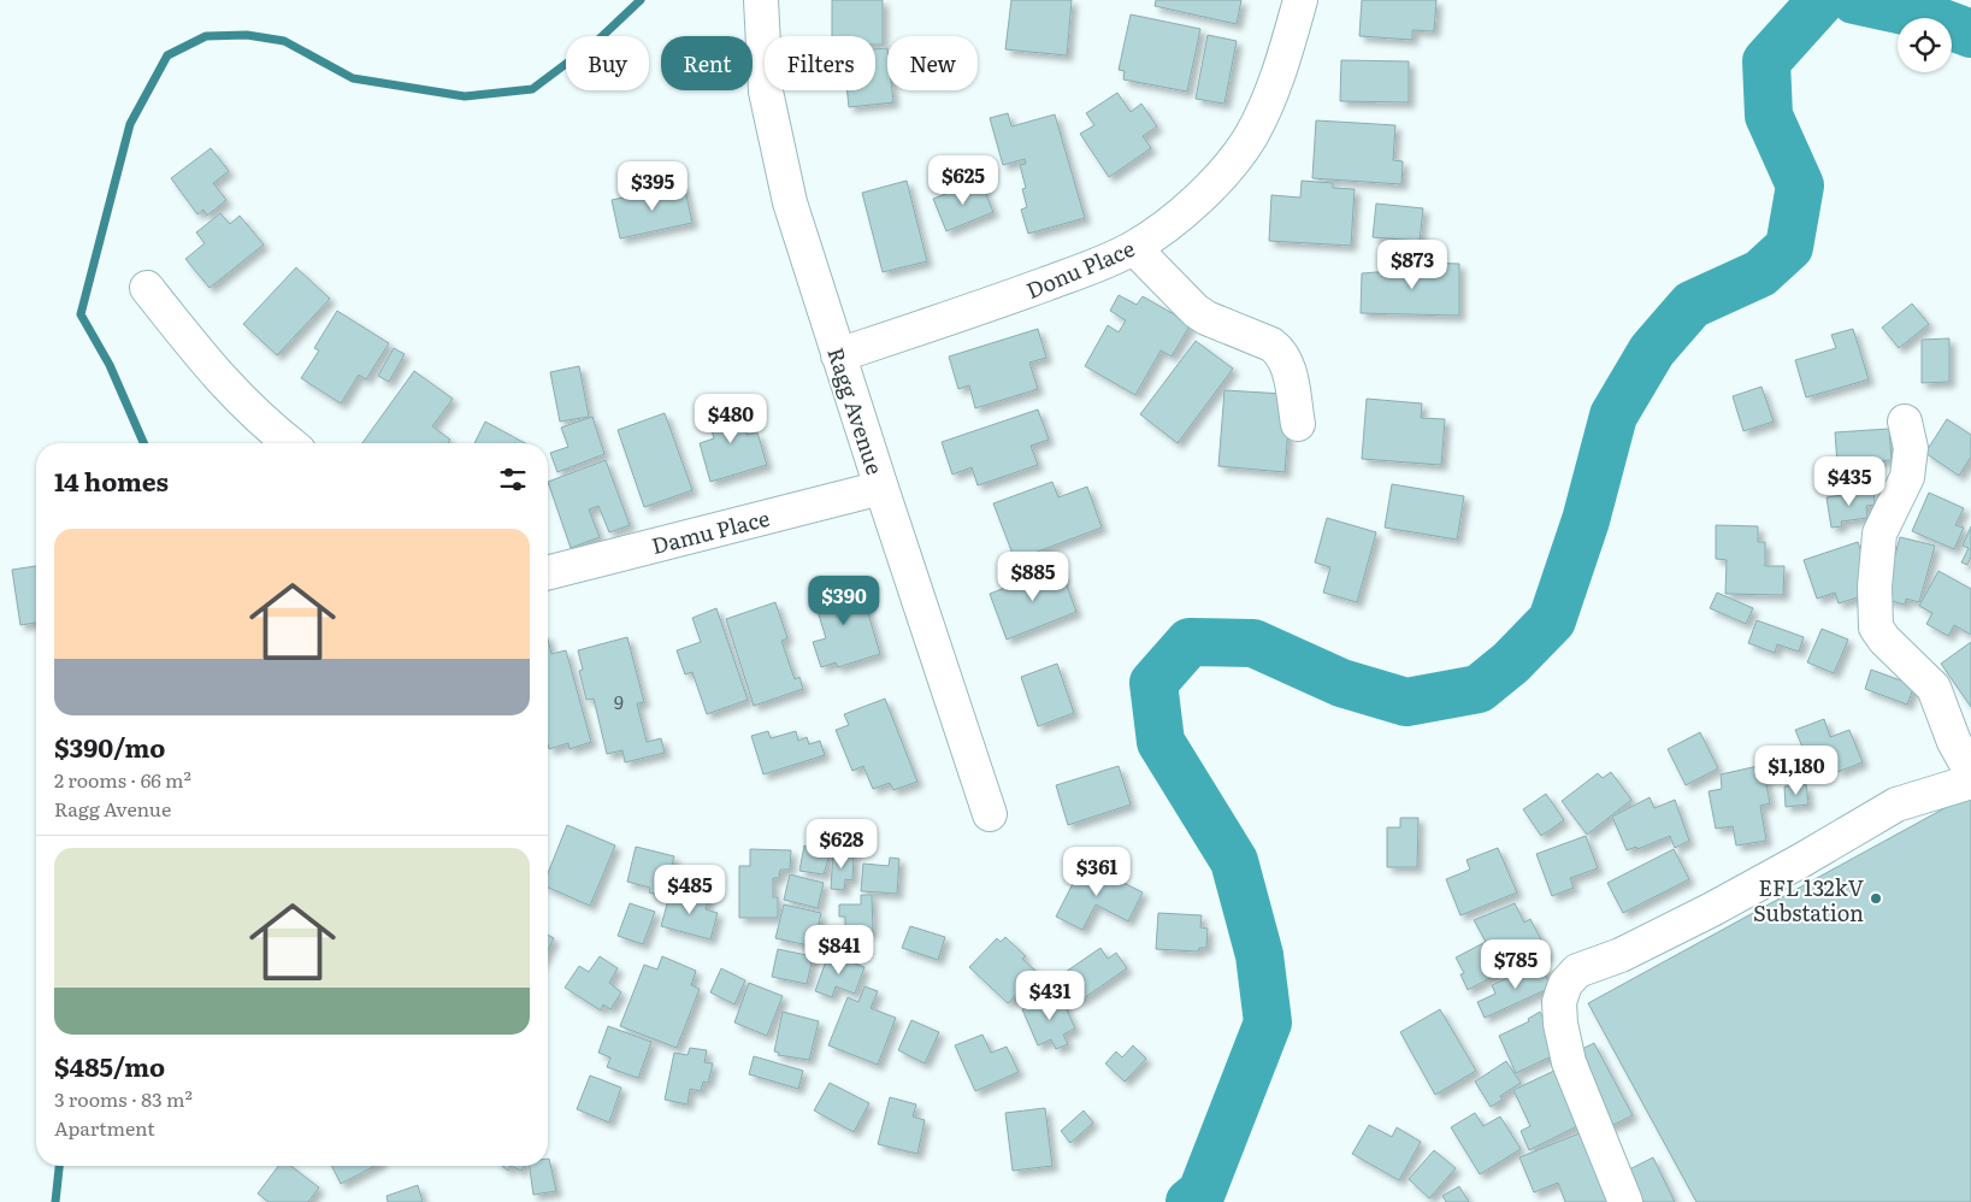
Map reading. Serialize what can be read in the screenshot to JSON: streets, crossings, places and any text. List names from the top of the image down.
{
  "streets": {
    "street": ["Donu Place", "Ragg Avenue", "Damu Place"]
  },
  "crossings": [
    ["Donu Place", "Ragg Avenue"],
    ["Ragg Avenue", "Damu Place"]
  ],
  "places": ["EFL 132kV Substation"],
  "house_numbers": ["9"],
  "page": {
    "chip": [
      "Buy",
      "Rent",
      "Filters",
      "New"
    ],
    "price": [
      "$625",
      "$395",
      "$873",
      "$480",
      "$435",
      "$885",
      "$390",
      "$1,180",
      "$628",
      "$361",
      "$485",
      "$841",
      "$785",
      "$431"
    ],
    "heading": "14 homes",
    "list": [
      {
        "name": "$390/mo",
        "note": "2 rooms · 66 m² · Ragg Avenue"
      },
      {
        "name": "$485/mo",
        "note": "3 rooms · 83 m² · Apartment"
      }
    ]
  }
}
